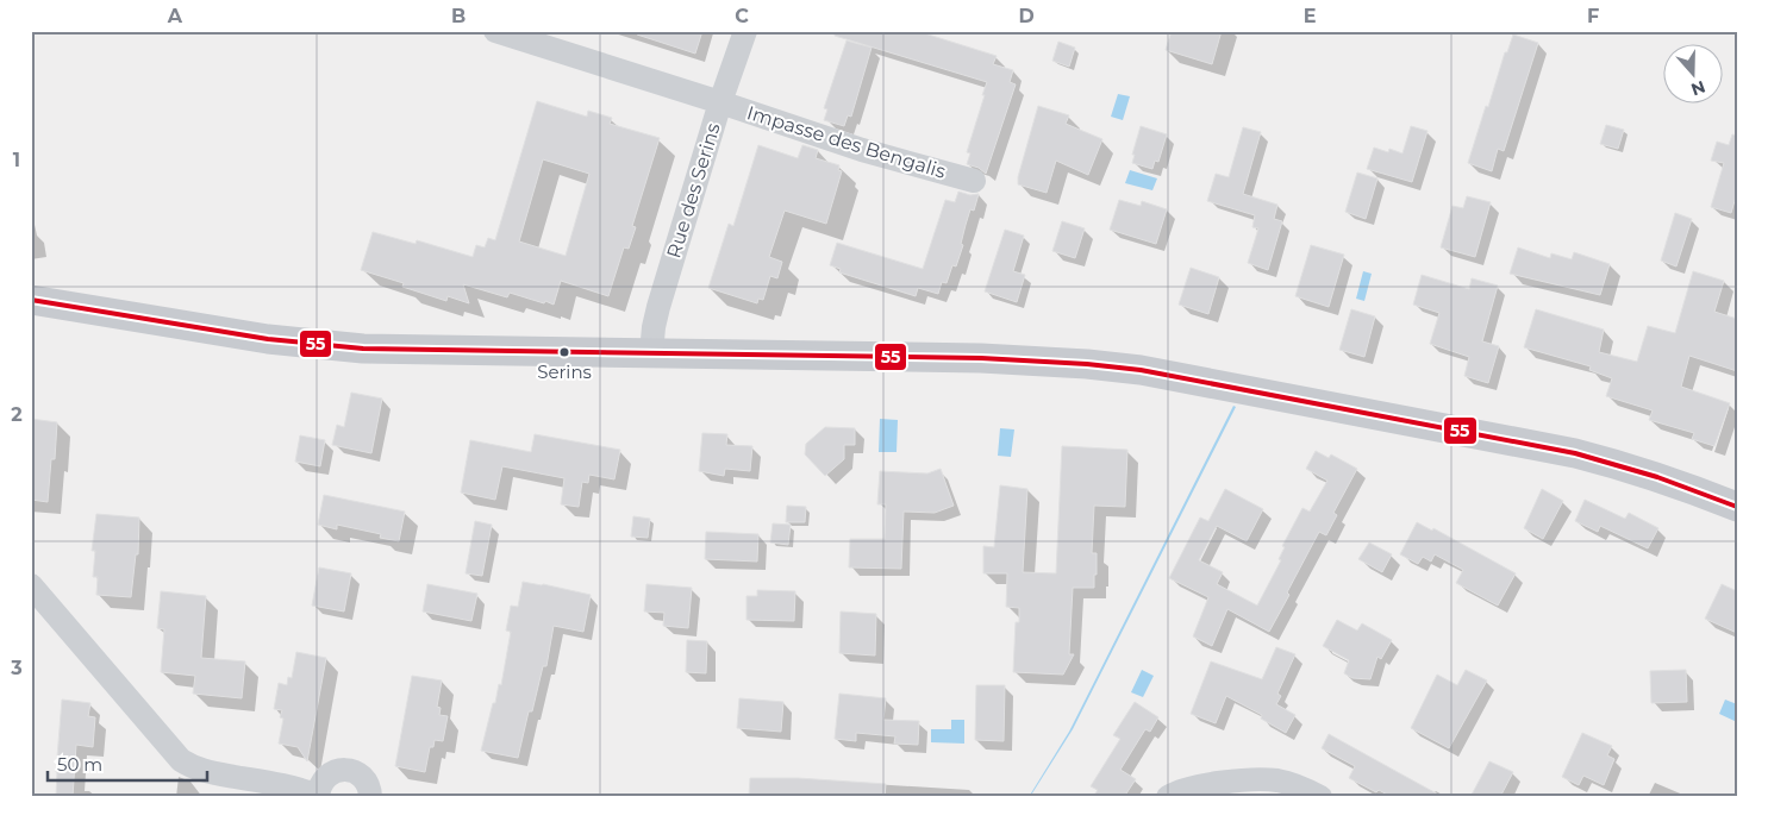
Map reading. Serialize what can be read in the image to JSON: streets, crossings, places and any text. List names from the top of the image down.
{
  "streets": {
    "street": ["Impasse des Bengalis", "Rue des Serins"]
  },
  "crossings": [
    ["Impasse des Bengalis", "Rue des Serins"]
  ],
  "places": ["Serins"],
  "lines": ["transit line 55"],
  "scale_bar": "50 m",
  "north": "bottom",
  "grid": {
    "columns": [
      "A",
      "B",
      "C",
      "D",
      "E",
      "F"
    ],
    "rows": ["1", "2", "3"]
  }
}
